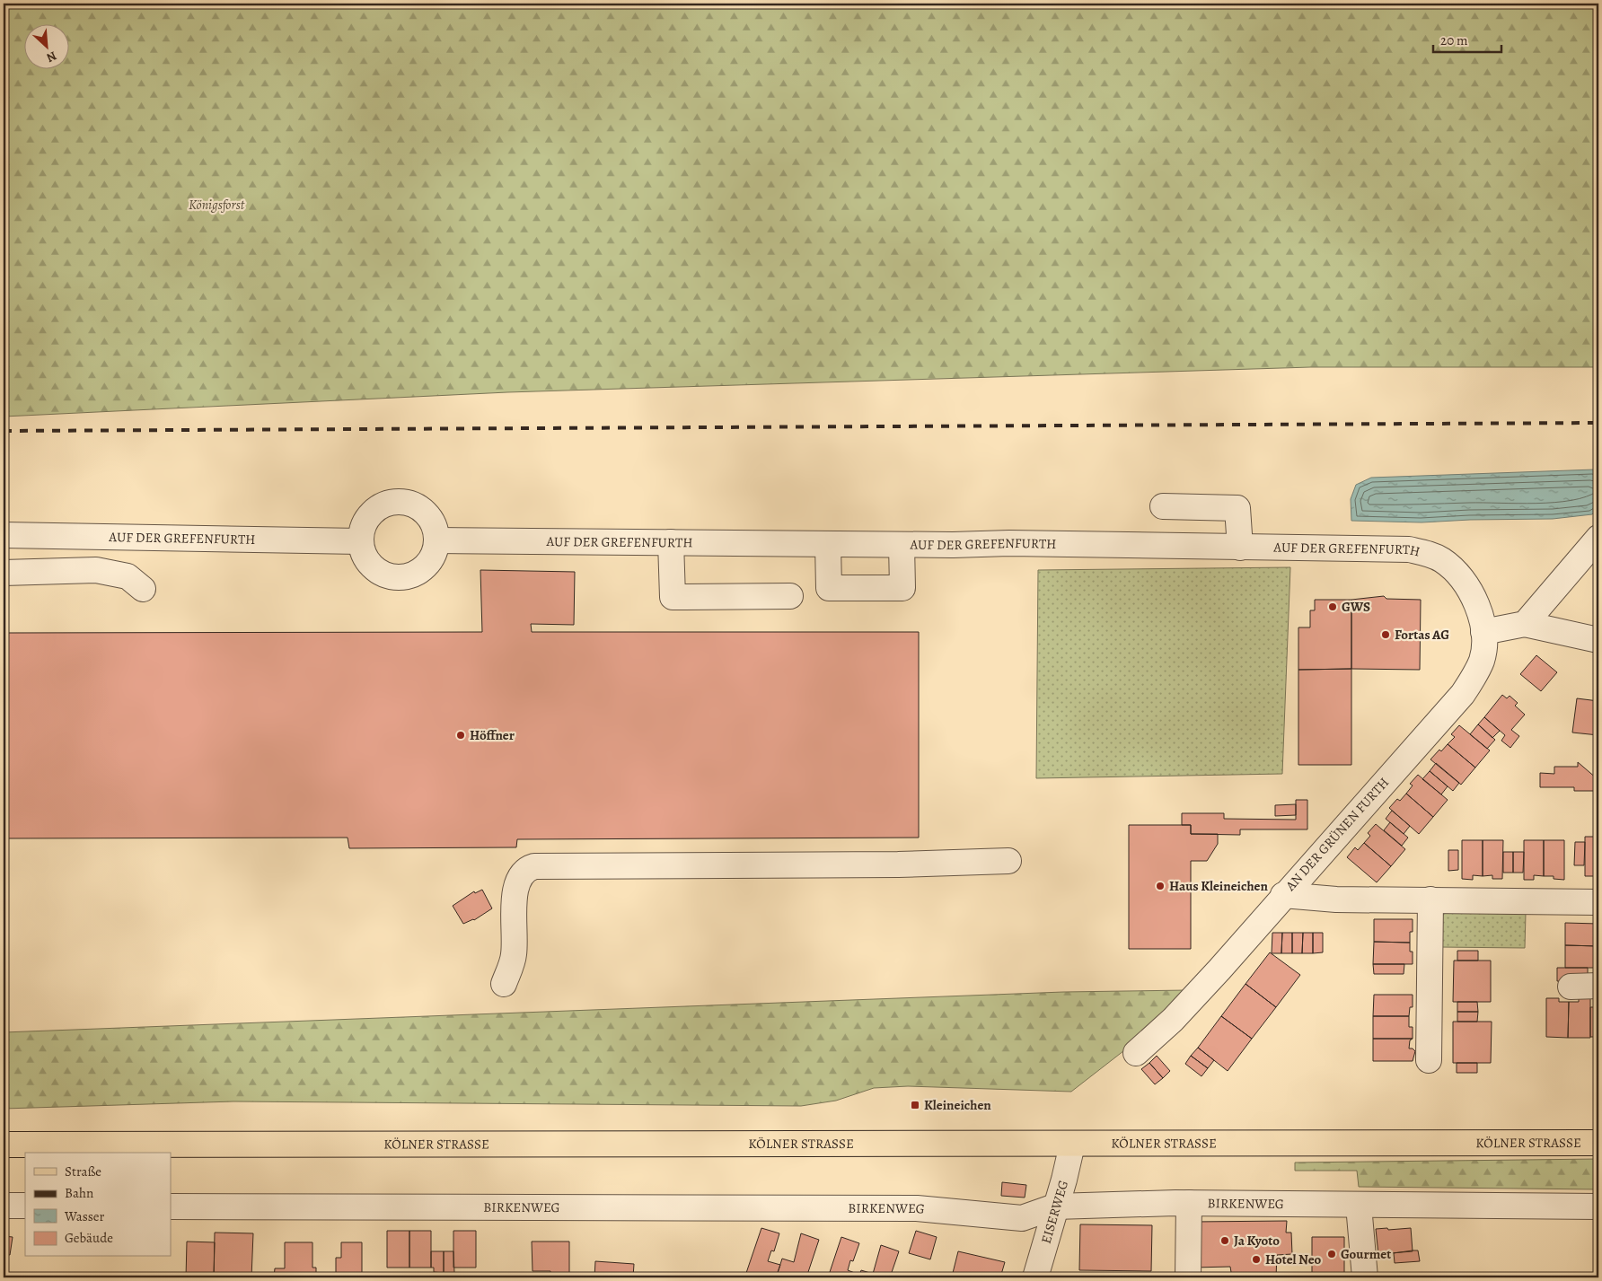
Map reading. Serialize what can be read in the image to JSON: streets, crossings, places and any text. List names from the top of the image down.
{
  "streets": {
    "main road": ["KÖLNER STRASSE"],
    "street": [
      "AUF DER GREFENFURTH",
      "AN DER GRÜNEN FURTH",
      "BIRKENWEG",
      "EISERWEG"
    ]
  },
  "crossings": [
    ["AUF DER GREFENFURTH", "AN DER GRÜNEN FURTH"],
    ["KÖLNER STRASSE", "EISERWEG"],
    ["BIRKENWEG", "EISERWEG"]
  ],
  "parks": ["Königsforst"],
  "places": {
    "other": [
      "GWS",
      "Fortas AG",
      "Höffner",
      "Haus Kleineichen",
      "Ja Kyoto",
      "Gourmet",
      "Hotel Neo"
    ],
    "transit": ["Kleineichen"]
  },
  "legend": [
    "Straße",
    "Bahn",
    "Wasser",
    "Gebäude"
  ],
  "scale_bar": "20 m",
  "north": "bottom right"
}
